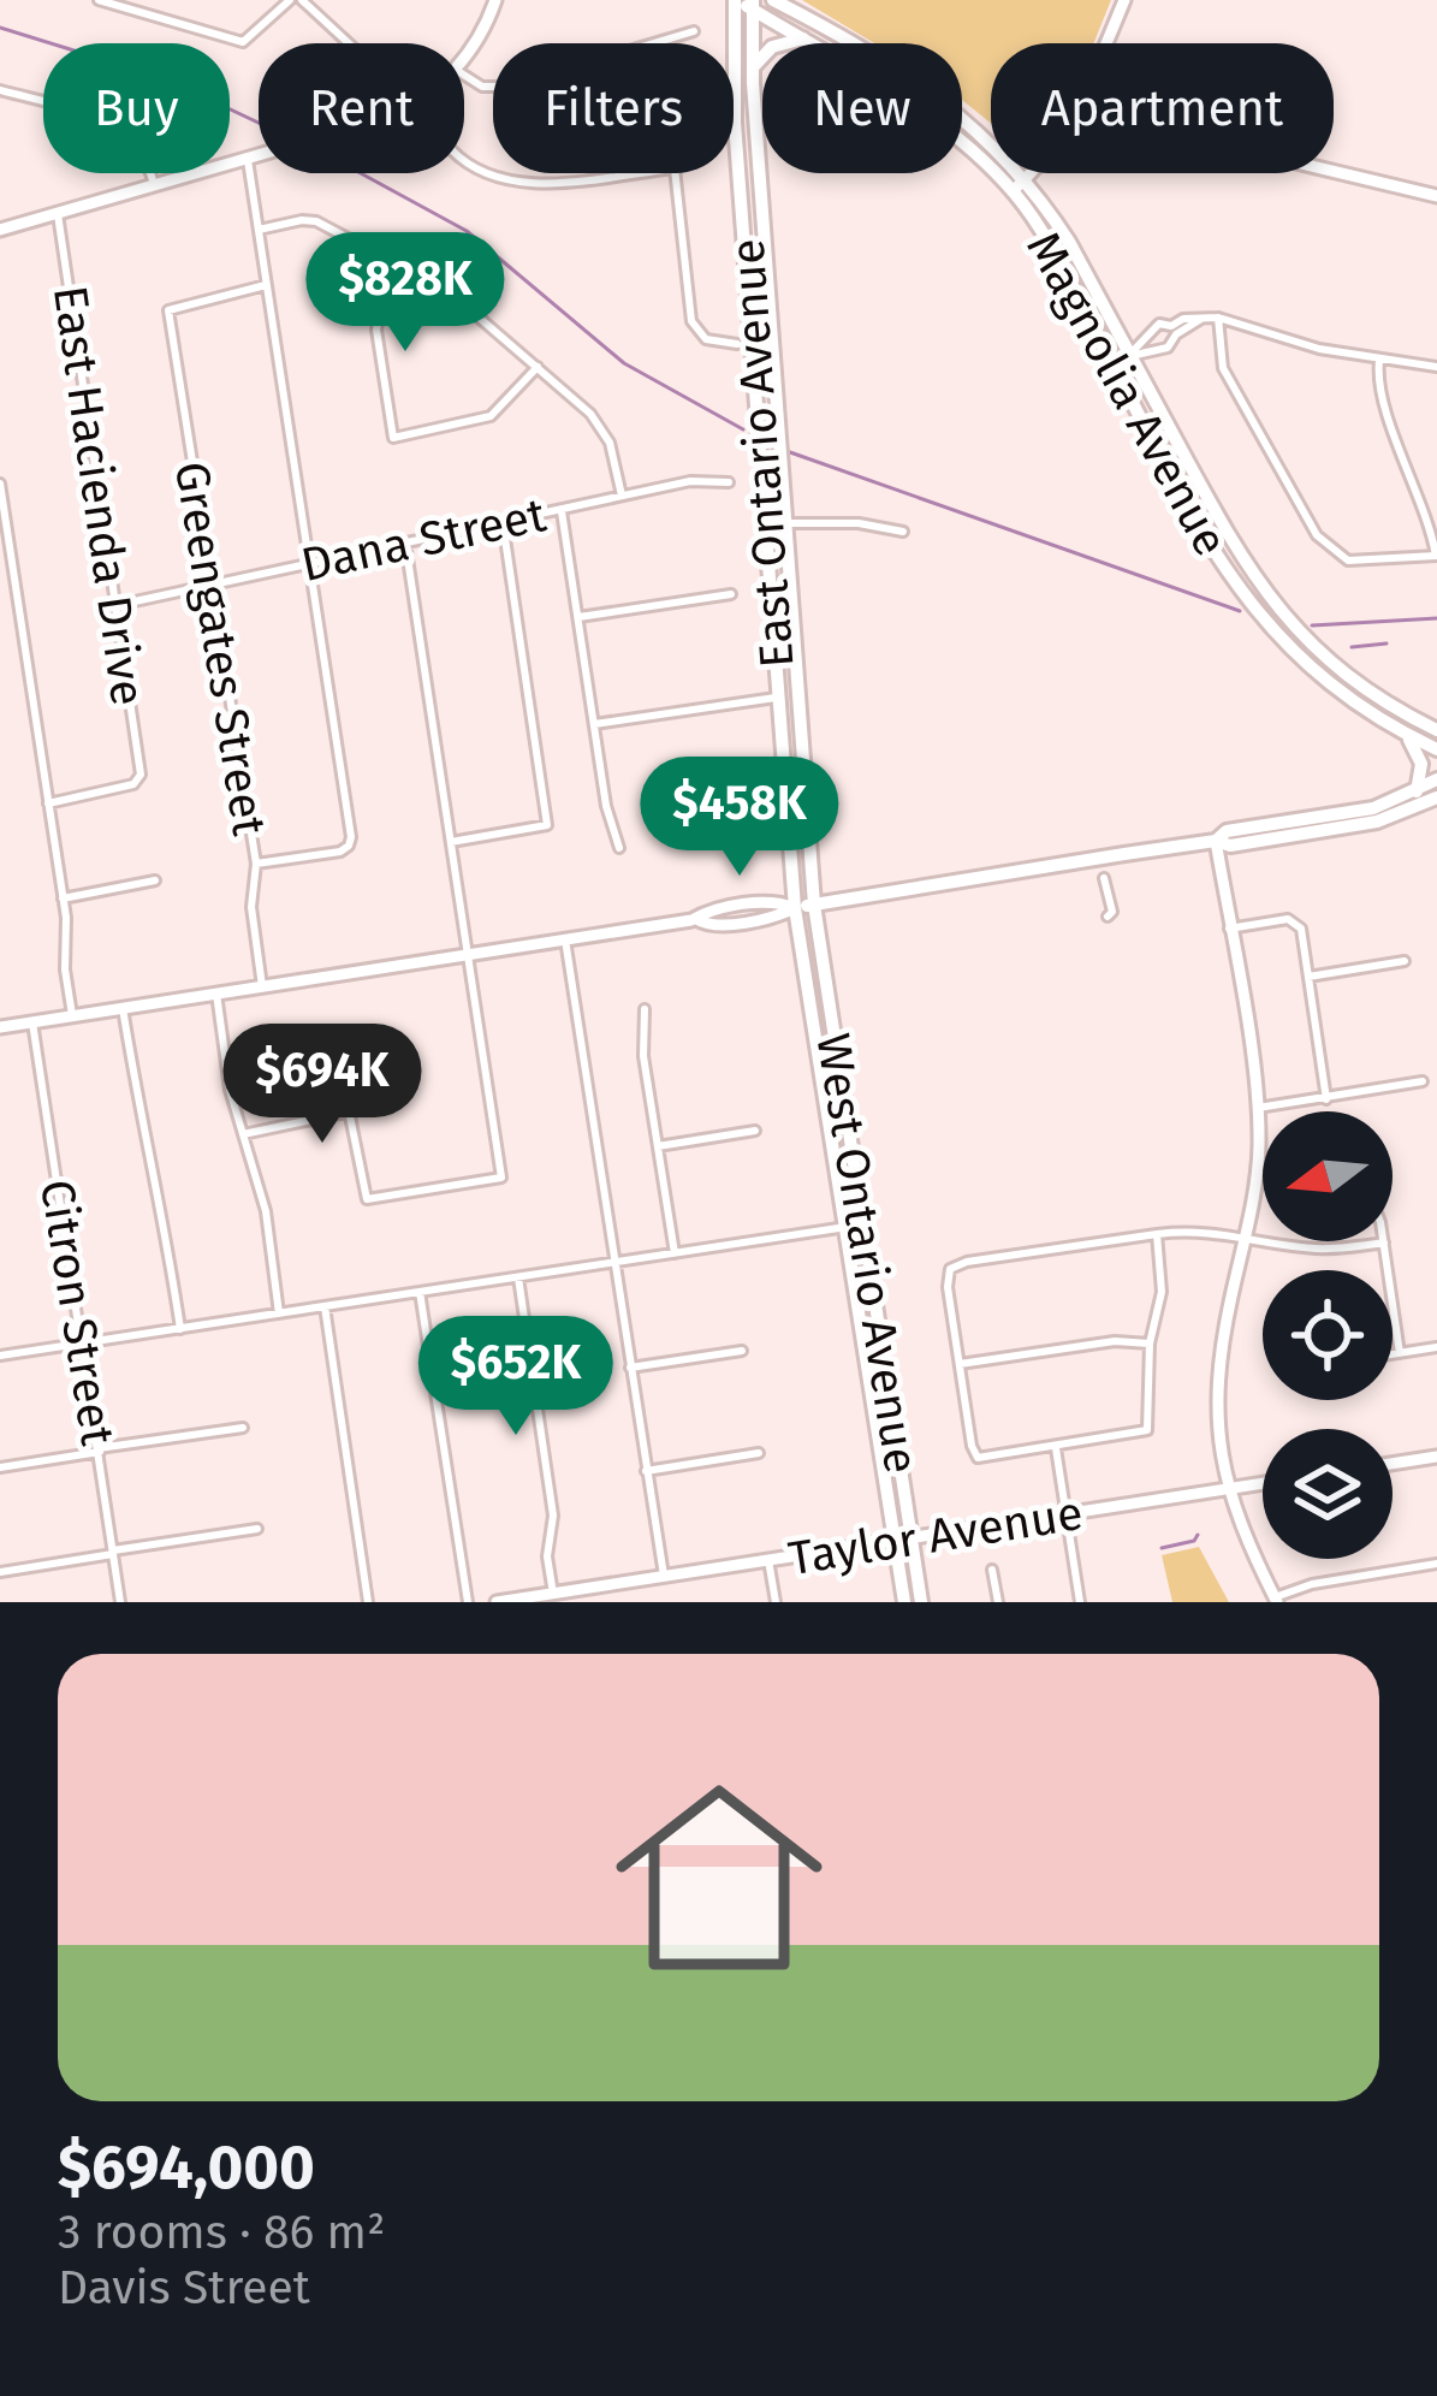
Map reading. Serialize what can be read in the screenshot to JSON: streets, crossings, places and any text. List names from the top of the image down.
{
  "streets": {
    "main road": ["Magnolia Avenue", "East Ontario Avenue", "West Ontario Avenue"],
    "street": [
      "East Hacienda Drive",
      "Dana Street",
      "Greengates Street",
      "Citron Street",
      "Taylor Avenue"
    ]
  },
  "crossings": [
    ["Magnolia Avenue", "East Ontario Avenue"],
    ["East Ontario Avenue", "West Ontario Avenue"],
    ["East Hacienda Drive", "Dana Street"],
    ["Dana Street", "Greengates Street"],
    ["West Ontario Avenue", "Taylor Avenue"]
  ],
  "north": "left",
  "page": {
    "chip": [
      "Buy",
      "Rent",
      "Filters",
      "New",
      "Apartment"
    ],
    "price": [
      "$828K",
      "$458K",
      "$694K",
      "$652K"
    ],
    "list": [
      {
        "name": "$694,000",
        "note": "3 rooms · 86 m² · Davis Street"
      }
    ]
  }
}
